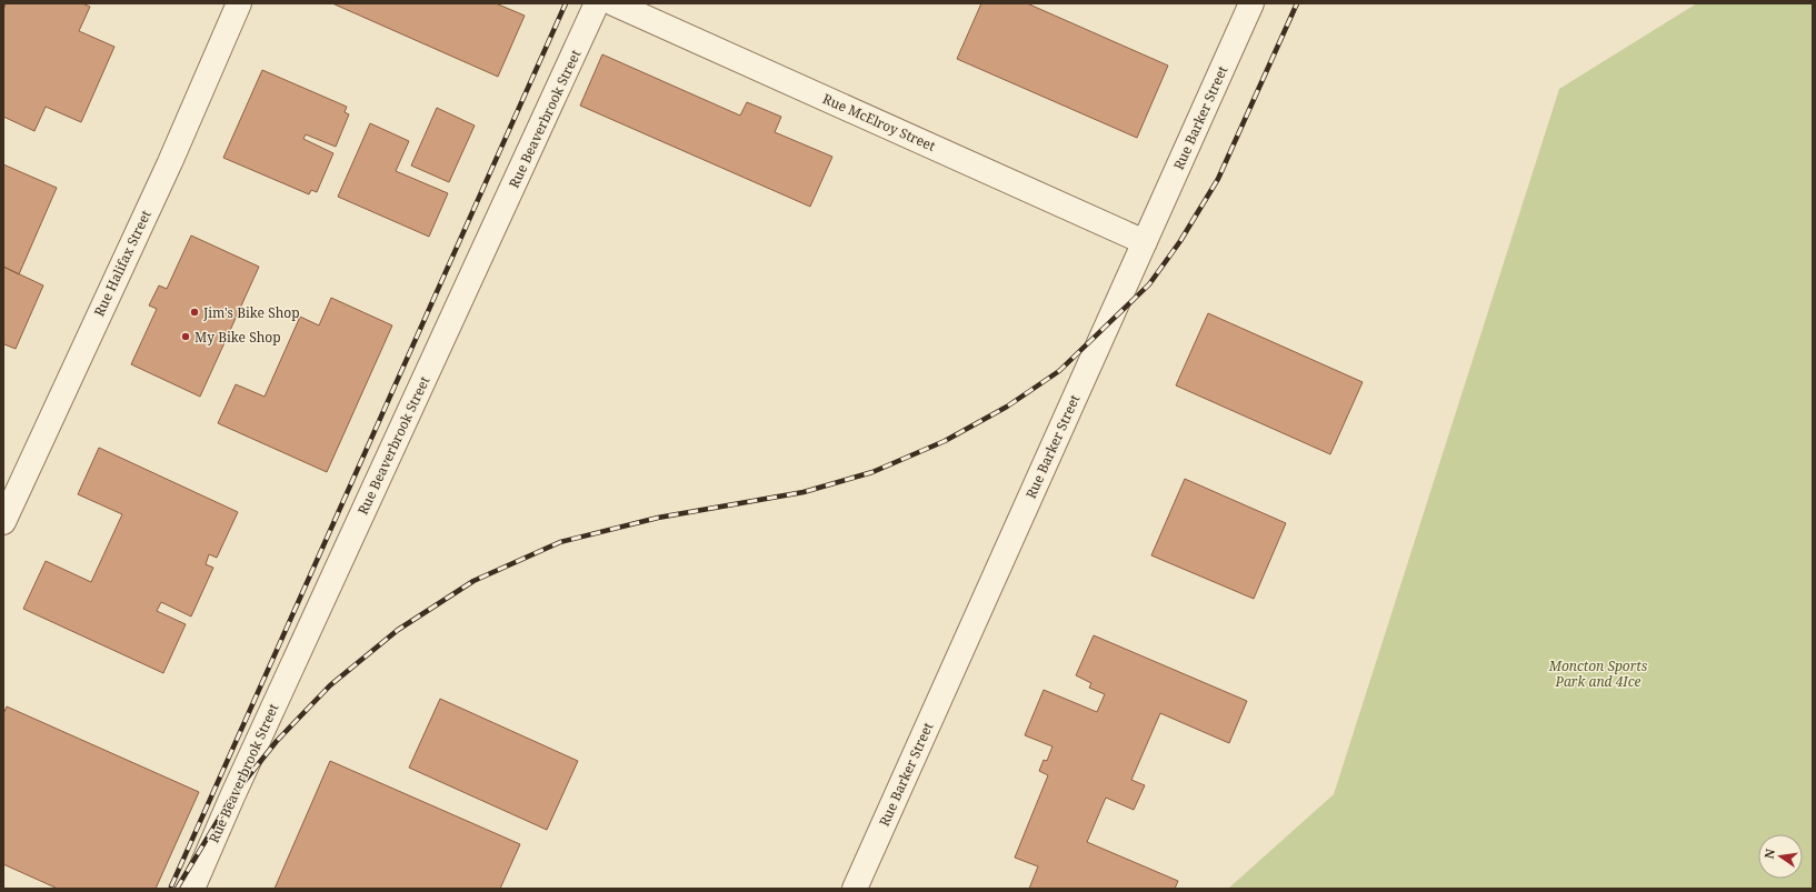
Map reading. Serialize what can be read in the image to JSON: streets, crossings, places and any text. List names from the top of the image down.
{
  "streets": {
    "street": [
      "Rue Barker Street",
      "Rue Beaverbrook Street",
      "Rue McElroy Street",
      "Rue Halifax Street"
    ]
  },
  "crossings": [
    ["Rue Barker Street", "Rue McElroy Street"]
  ],
  "parks": ["Moncton Sports Park and 4Ice"],
  "places": ["Jim's Bike Shop", "My Bike Shop"],
  "north": "left"
}
